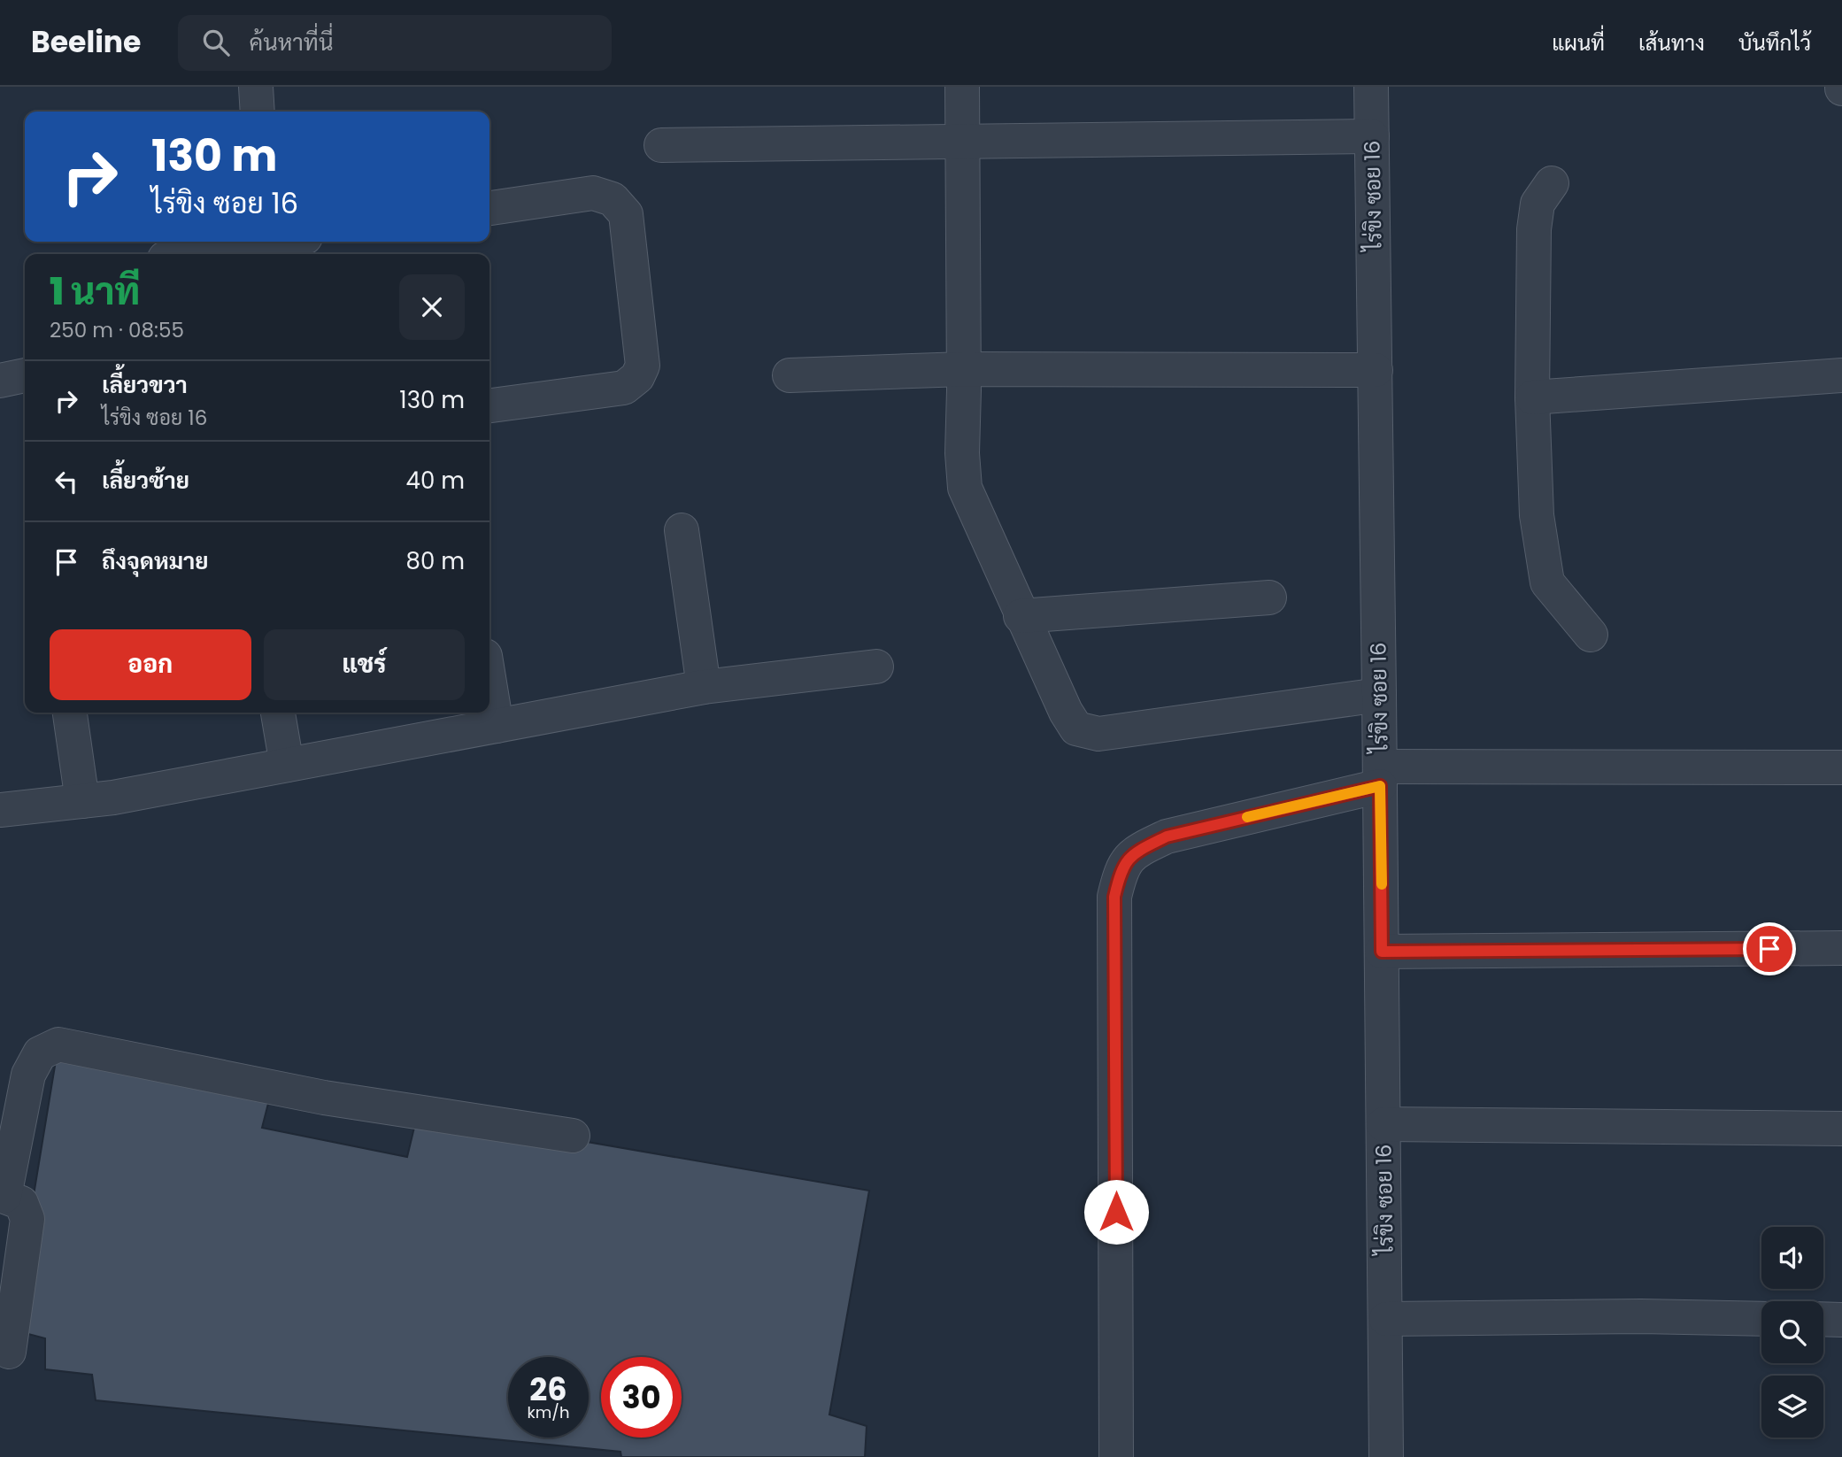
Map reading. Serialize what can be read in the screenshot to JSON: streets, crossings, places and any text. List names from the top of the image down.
{
  "streets": {
    "street": ["ไร่ขิง ซอย 16"]
  },
  "page": {
    "header": "Beeline",
    "search": "ค้นหาที่นี่",
    "nav": ["แผนที่", "เส้นทาง", "บันทึกไว้"],
    "turn": ["130 m", "ไร่ขิง ซอย 16"],
    "heading": ["1 นาที", "250 m · 08:55"],
    "list": [
      {
        "name": "เลี้ยวขวา",
        "note": "ไร่ขิง ซอย 16",
        "value": "130 m"
      },
      {
        "name": "เลี้ยวซ้าย",
        "value": "40 m"
      },
      {
        "name": "ถึงจุดหมาย",
        "value": "80 m"
      }
    ],
    "buttons": ["ออก", "แชร์"],
    "speed": "26 km/h",
    "limit": "30"
  }
}
